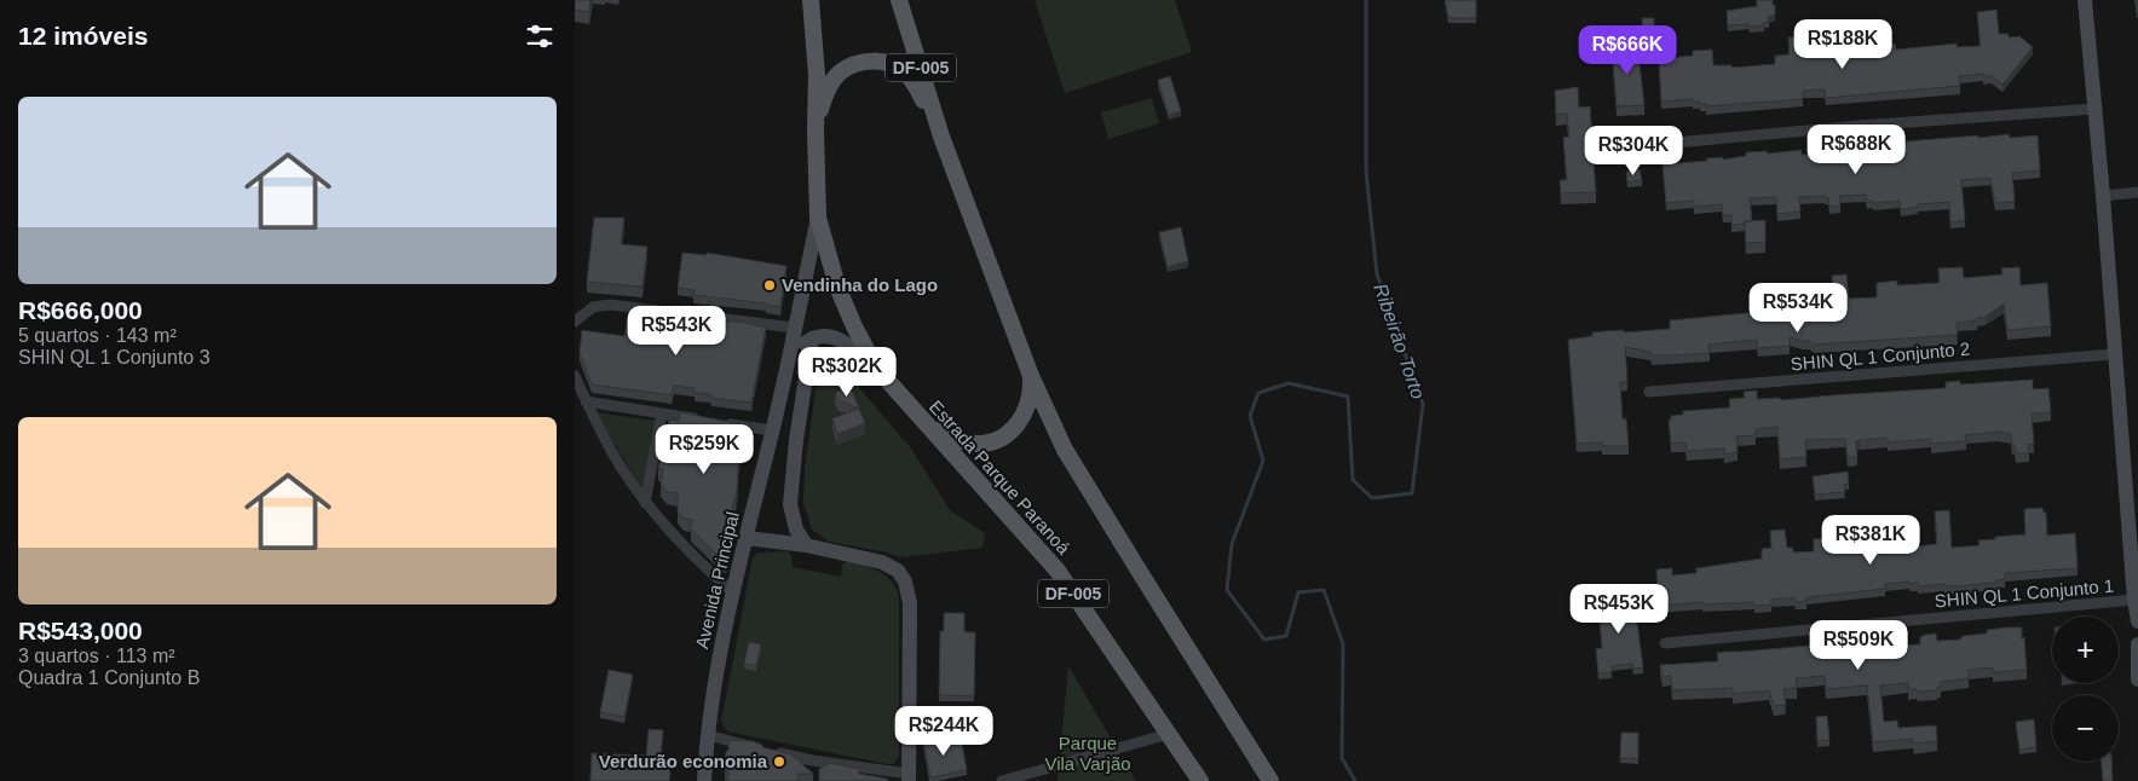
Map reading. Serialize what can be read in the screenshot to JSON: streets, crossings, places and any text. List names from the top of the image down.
{
  "streets": {
    "main road": ["DF-005", "Estrada Parque Paranoá"],
    "street": ["SHIN QL 1 Conjunto 2", "Avenida Principal", "SHIN QL 1 Conjunto 1"]
  },
  "crossings": [
    ["Estrada Parque Paranoá", "Avenida Principal"]
  ],
  "water": ["Ribeirão Torto"],
  "parks": ["Parque Vila Varjão"],
  "places": ["Vendinha do Lago", "Verdurão economia"],
  "page": {
    "heading": "12 imóveis",
    "price": [
      "R$188K",
      "R$666K",
      "R$688K",
      "R$304K",
      "R$534K",
      "R$543K",
      "R$302K",
      "R$259K",
      "R$381K",
      "R$453K",
      "R$509K",
      "R$244K"
    ],
    "list": [
      {
        "name": "R$666,000",
        "note": "5 quartos · 143 m² · SHIN QL 1 Conjunto 3"
      },
      {
        "name": "R$543,000",
        "note": "3 quartos · 113 m² · Quadra 1 Conjunto B"
      }
    ],
    "map_buttons": ["+", "−"]
  }
}
